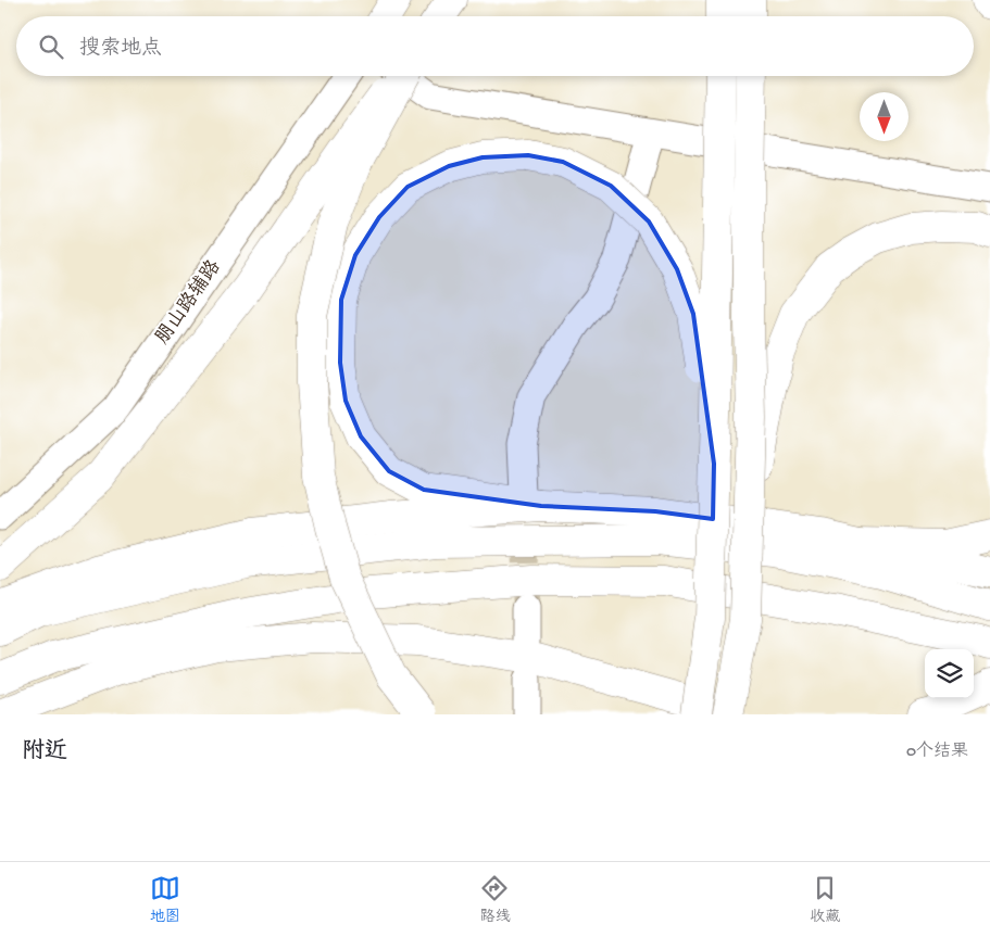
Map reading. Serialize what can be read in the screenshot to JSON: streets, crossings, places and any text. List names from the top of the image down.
{
  "streets": {
    "street": ["朋山路辅路"]
  },
  "north": "bottom",
  "page": {
    "search": "搜索地点",
    "heading": ["附近", "0个结果"],
    "nav": ["地图", "路线", "收藏"]
  }
}
